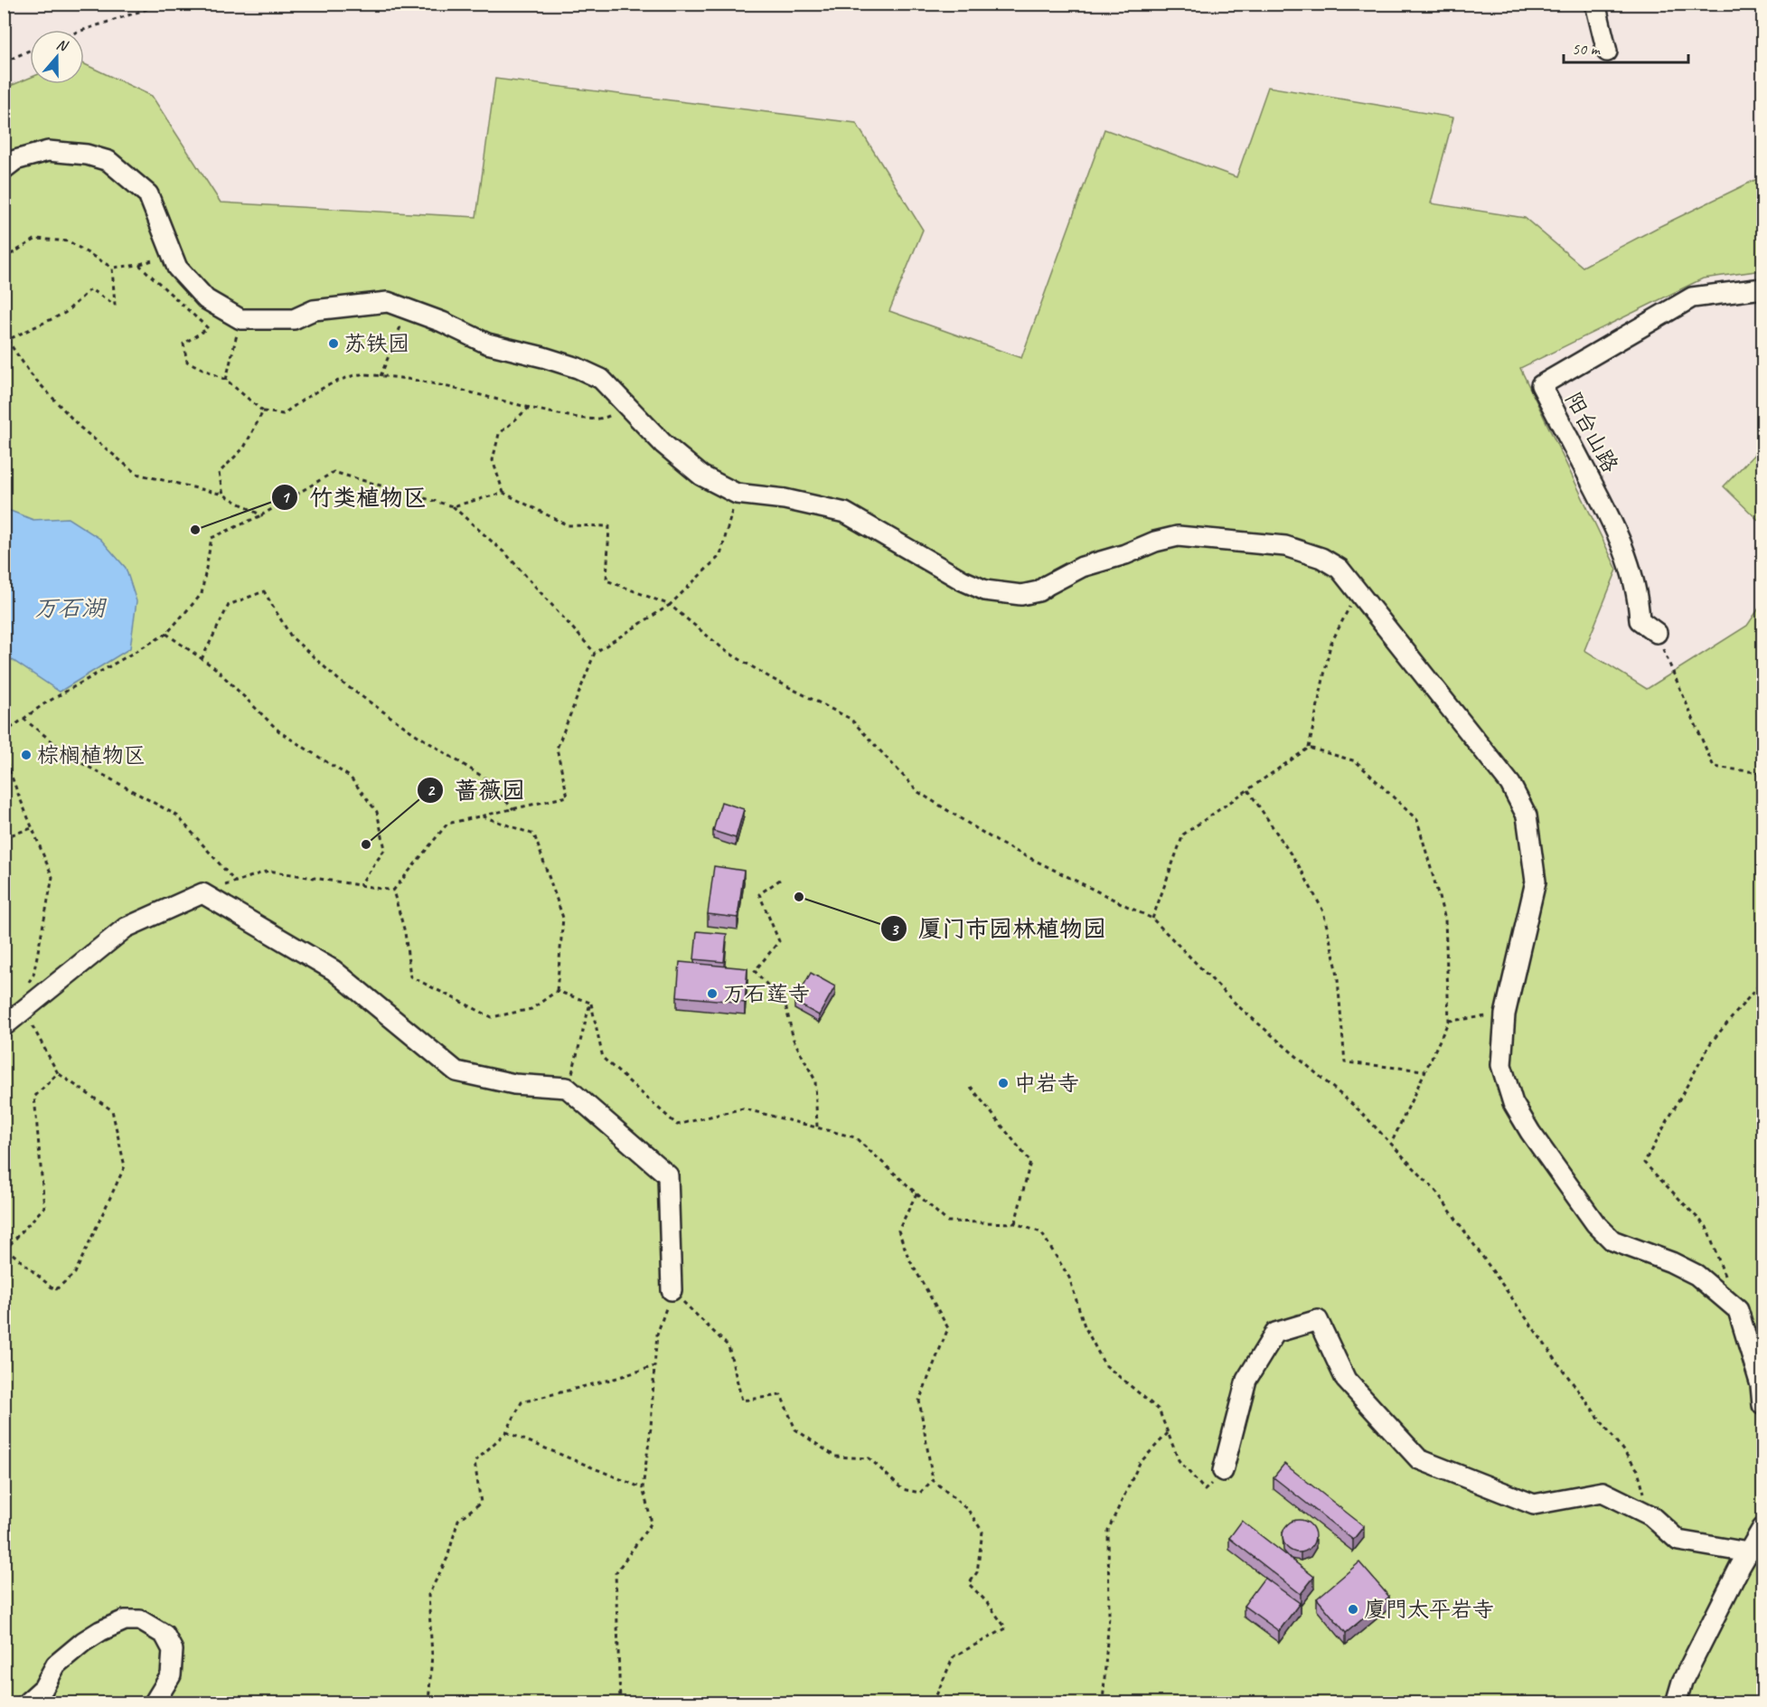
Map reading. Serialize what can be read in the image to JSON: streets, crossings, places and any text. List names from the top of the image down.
{
  "streets": {
    "street": ["阳台山路"]
  },
  "water": ["万石湖"],
  "places": [
    "苏铁园",
    "竹类植物区",
    "棕榈植物区",
    "蔷薇园",
    "厦门市园林植物园",
    "万石莲寺",
    "中岩寺",
    "廈門太平岩寺"
  ],
  "scale_bar": "50 m",
  "north": "top"
}
